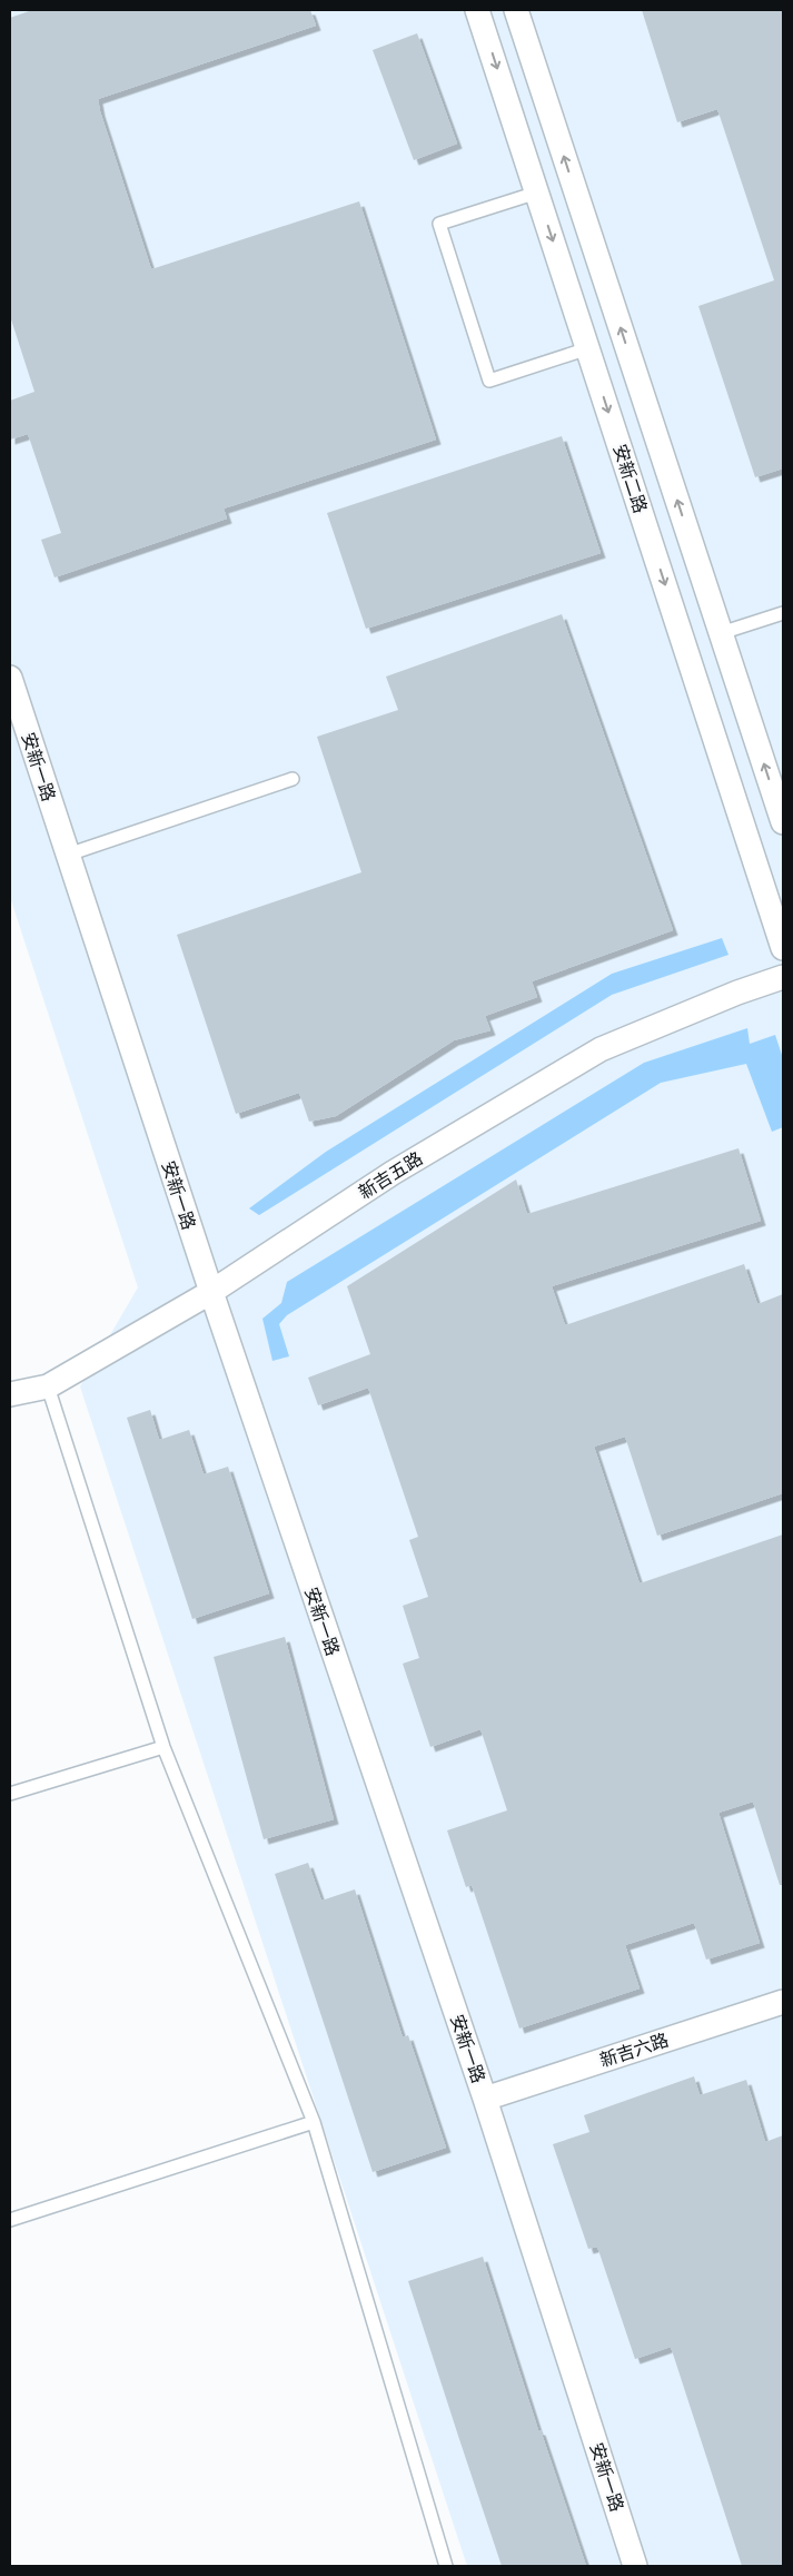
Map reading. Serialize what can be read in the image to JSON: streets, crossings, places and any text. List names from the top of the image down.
{
  "streets": {
    "street": [
      "安新二路",
      "安新一路",
      "新吉五路",
      "新吉六路"
    ]
  },
  "crossings": [
    ["安新一路", "新吉五路"],
    ["安新一路", "新吉六路"]
  ]
}
